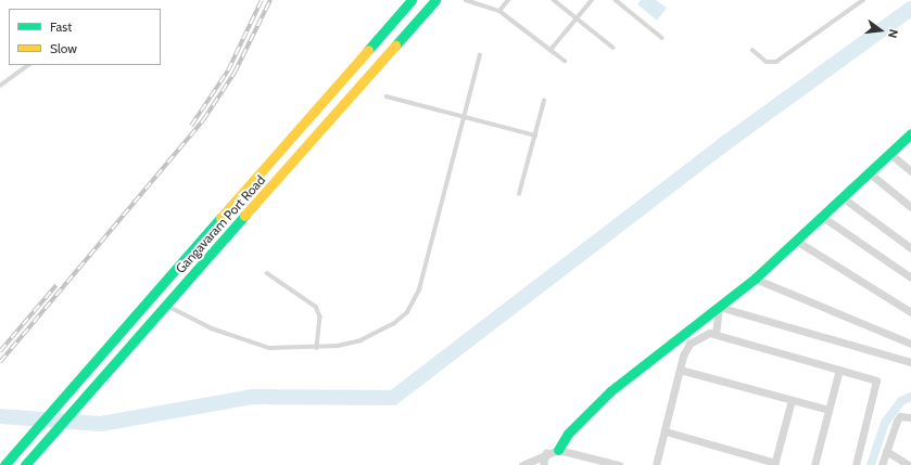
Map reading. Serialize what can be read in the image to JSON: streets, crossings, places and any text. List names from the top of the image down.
{
  "streets": {
    "street": ["Gangavaram Port Road"]
  },
  "legend": ["Fast", "Slow"],
  "north": "right"
}
